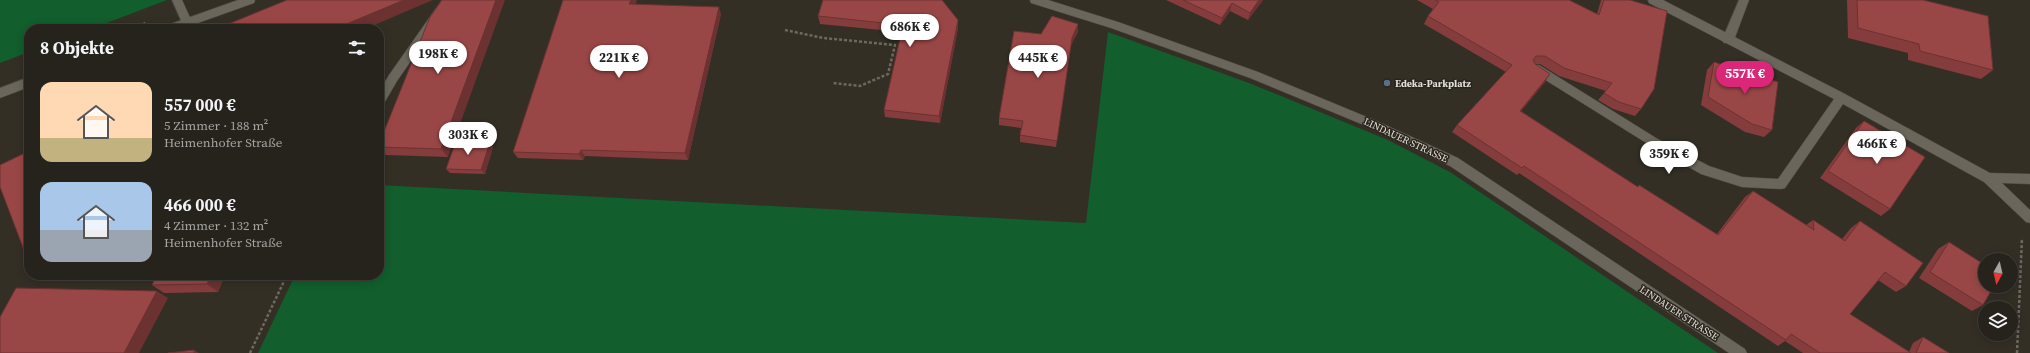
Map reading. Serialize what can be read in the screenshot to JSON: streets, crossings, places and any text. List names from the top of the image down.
{
  "streets": {
    "street": ["LINDAUER STRASSE"]
  },
  "places": ["Edeka-Parkplatz"],
  "north": "bottom",
  "page": {
    "price": [
      "686K €",
      "198K €",
      "221K €",
      "445K €",
      "557K €",
      "303K €",
      "466K €",
      "359K €"
    ],
    "heading": "8 Objekte",
    "list": [
      {
        "name": "557 000 €",
        "note": "5 Zimmer · 188 m² · Heimenhofer Straße"
      },
      {
        "name": "466 000 €",
        "note": "4 Zimmer · 132 m² · Heimenhofer Straße"
      }
    ]
  }
}
